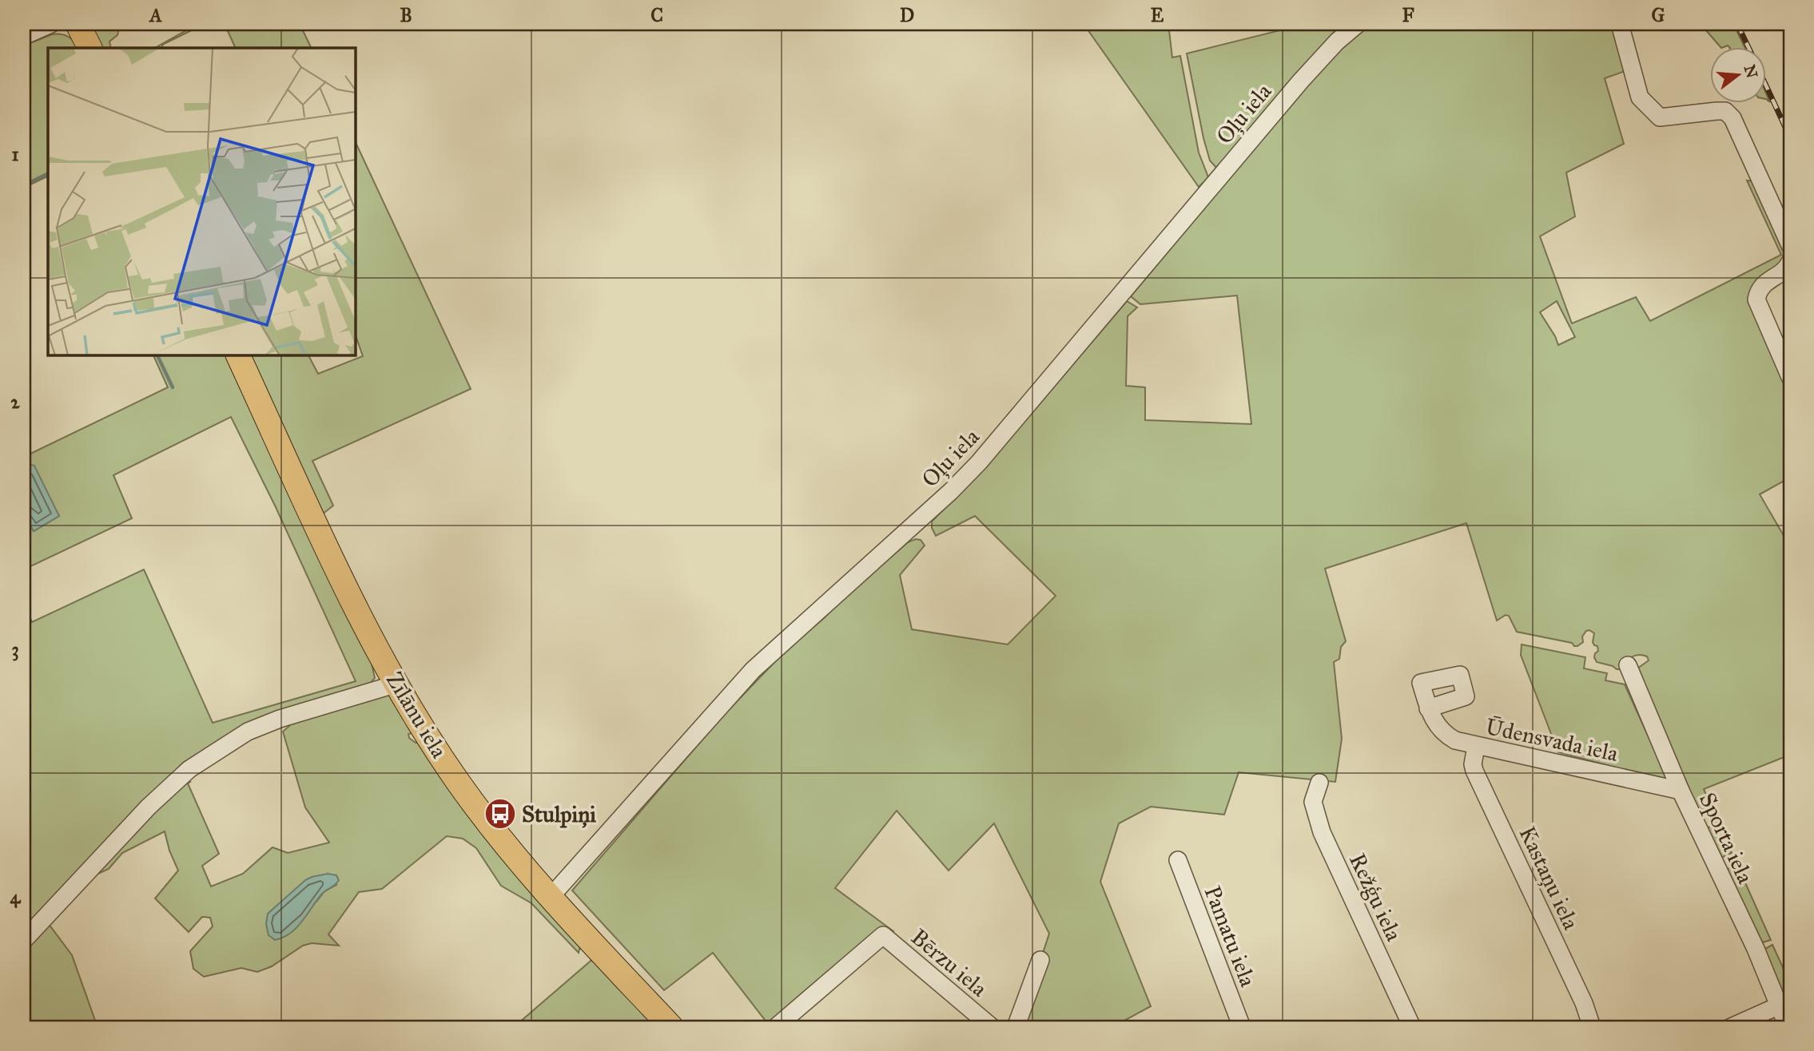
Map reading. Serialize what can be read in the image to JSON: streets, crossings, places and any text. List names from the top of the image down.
{
  "streets": {
    "highway": ["Zīlānu iela"],
    "street": [
      "Oļu iela",
      "Ūdensvada iela",
      "Sporta iela",
      "Kastaņu iela",
      "Režģu iela",
      "Pamatu iela",
      "Bērzu iela"
    ]
  },
  "crossings": [
    ["Oļu iela", "Zīlānu iela"],
    ["Ūdensvada iela", "Sporta iela"],
    ["Ūdensvada iela", "Kastaņu iela"]
  ],
  "places": {
    "bus stop": ["Stulpiņi"]
  },
  "north": "right",
  "grid": {
    "columns": [
      "A",
      "B",
      "C",
      "D",
      "E",
      "F",
      "G"
    ],
    "rows": [
      "1",
      "2",
      "3",
      "4"
    ]
  }
}
